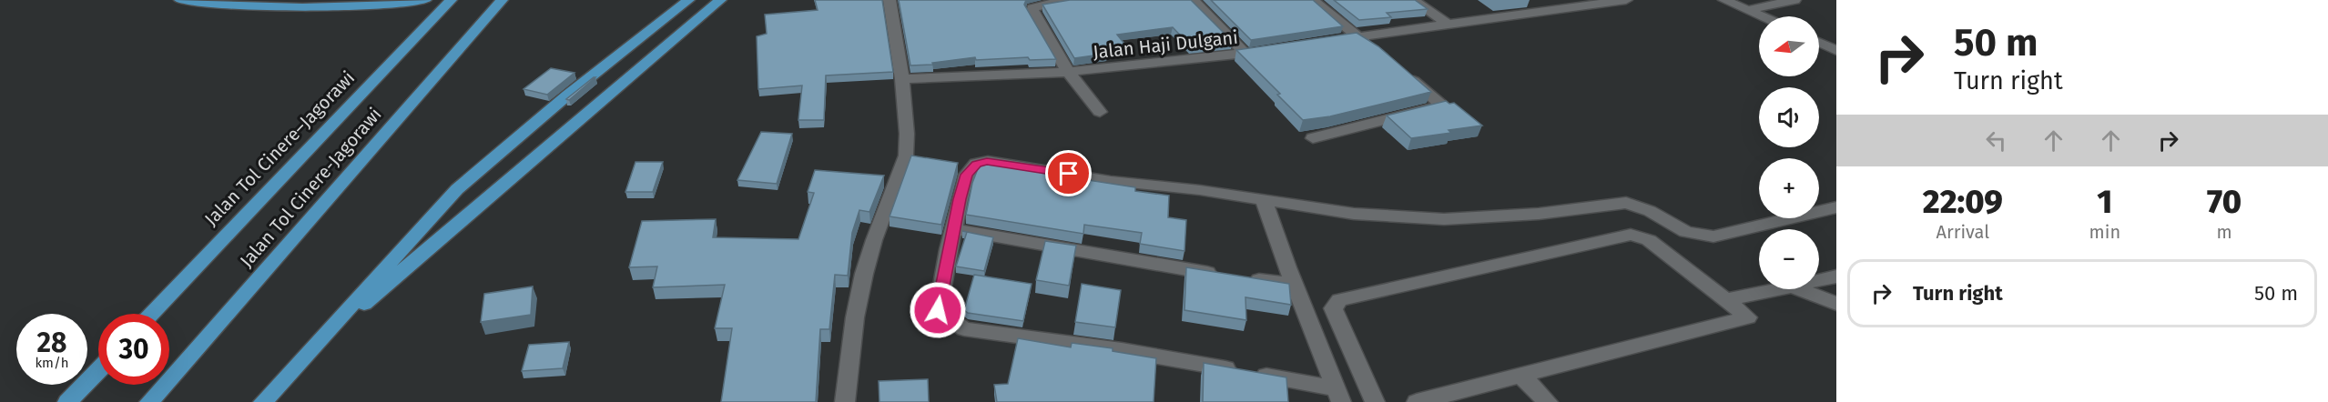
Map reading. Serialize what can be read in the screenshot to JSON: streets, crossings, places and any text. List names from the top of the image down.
{
  "streets": {
    "highway": ["Jalan Tol Cinere–Jagorawi", "Jalan Tol Cinere-Jagorawi"],
    "street": ["Jalan Haji Dulgani"]
  },
  "north": "left",
  "page": {
    "turn": ["50 m", "Turn right"],
    "map_buttons": ["+", "−"],
    "eta": [
      "22:09",
      "Arrival",
      "1",
      "min",
      "70",
      "m"
    ],
    "list": [
      {
        "name": "Turn right",
        "value": "50 m"
      }
    ],
    "speed": "28 km/h",
    "limit": "30"
  }
}
